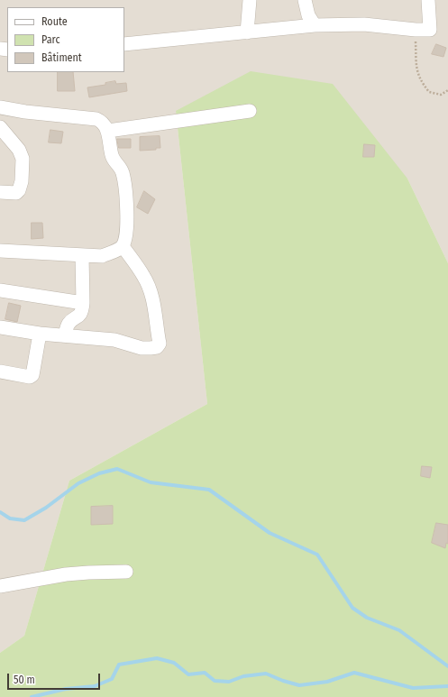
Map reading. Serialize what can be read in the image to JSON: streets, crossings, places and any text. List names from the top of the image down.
{
  "legend": ["Route", "Parc", "Bâtiment"],
  "scale_bar": "50 m"
}
